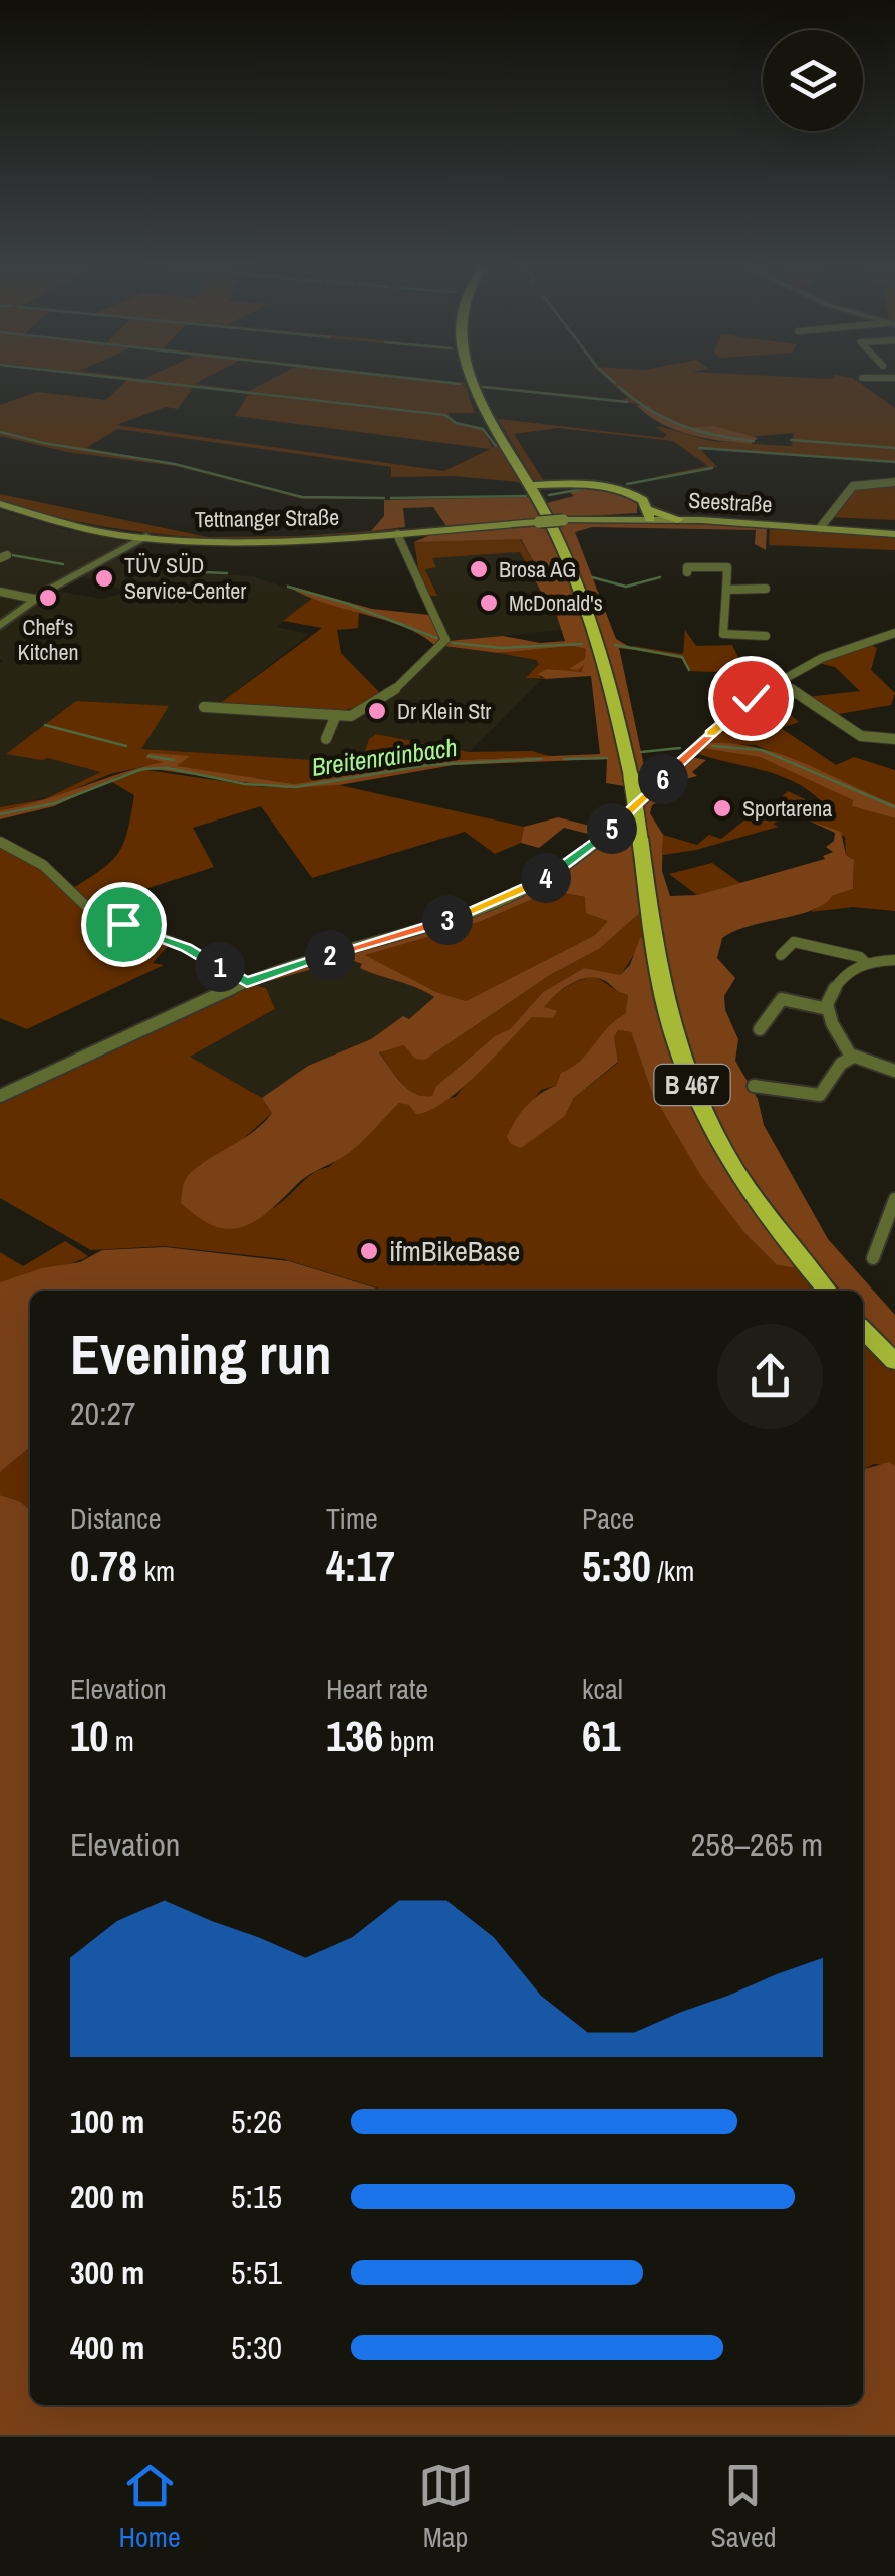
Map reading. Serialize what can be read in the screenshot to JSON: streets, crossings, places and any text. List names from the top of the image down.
{
  "streets": {
    "main road": ["Seestraße", "Tettnanger Straße", "B 467"]
  },
  "crossings": [
    ["Seestraße", "Tettnanger Straße"]
  ],
  "water": ["Breitenrainbach"],
  "places": [
    "Brosa AG",
    "TÜV SÜD Service-Center",
    "Chef‘s Kitchen",
    "McDonald's",
    "Dr Klein Str",
    "Sportarena",
    "ifmBikeBase"
  ],
  "page": {
    "pins": [
      "6",
      "5",
      "4",
      "3",
      "2",
      "1"
    ],
    "heading": ["Evening run", "20:27"],
    "stats": [
      ["Distance", "0.78 km"],
      ["Time", "4:17"],
      ["Pace", "5:30 /km"],
      ["Elevation", "10 m"],
      ["Heart rate", "136 bpm"],
      ["kcal", "61"]
    ],
    "chart": ["Elevation", "258–265 m"],
    "list": [
      {
        "name": "100 m",
        "note": "5:26"
      },
      {
        "name": "200 m",
        "note": "5:15"
      },
      {
        "name": "300 m",
        "note": "5:51"
      },
      {
        "name": "400 m",
        "note": "5:30"
      }
    ],
    "tabs": ["Home", "Map", "Saved"]
  }
}
